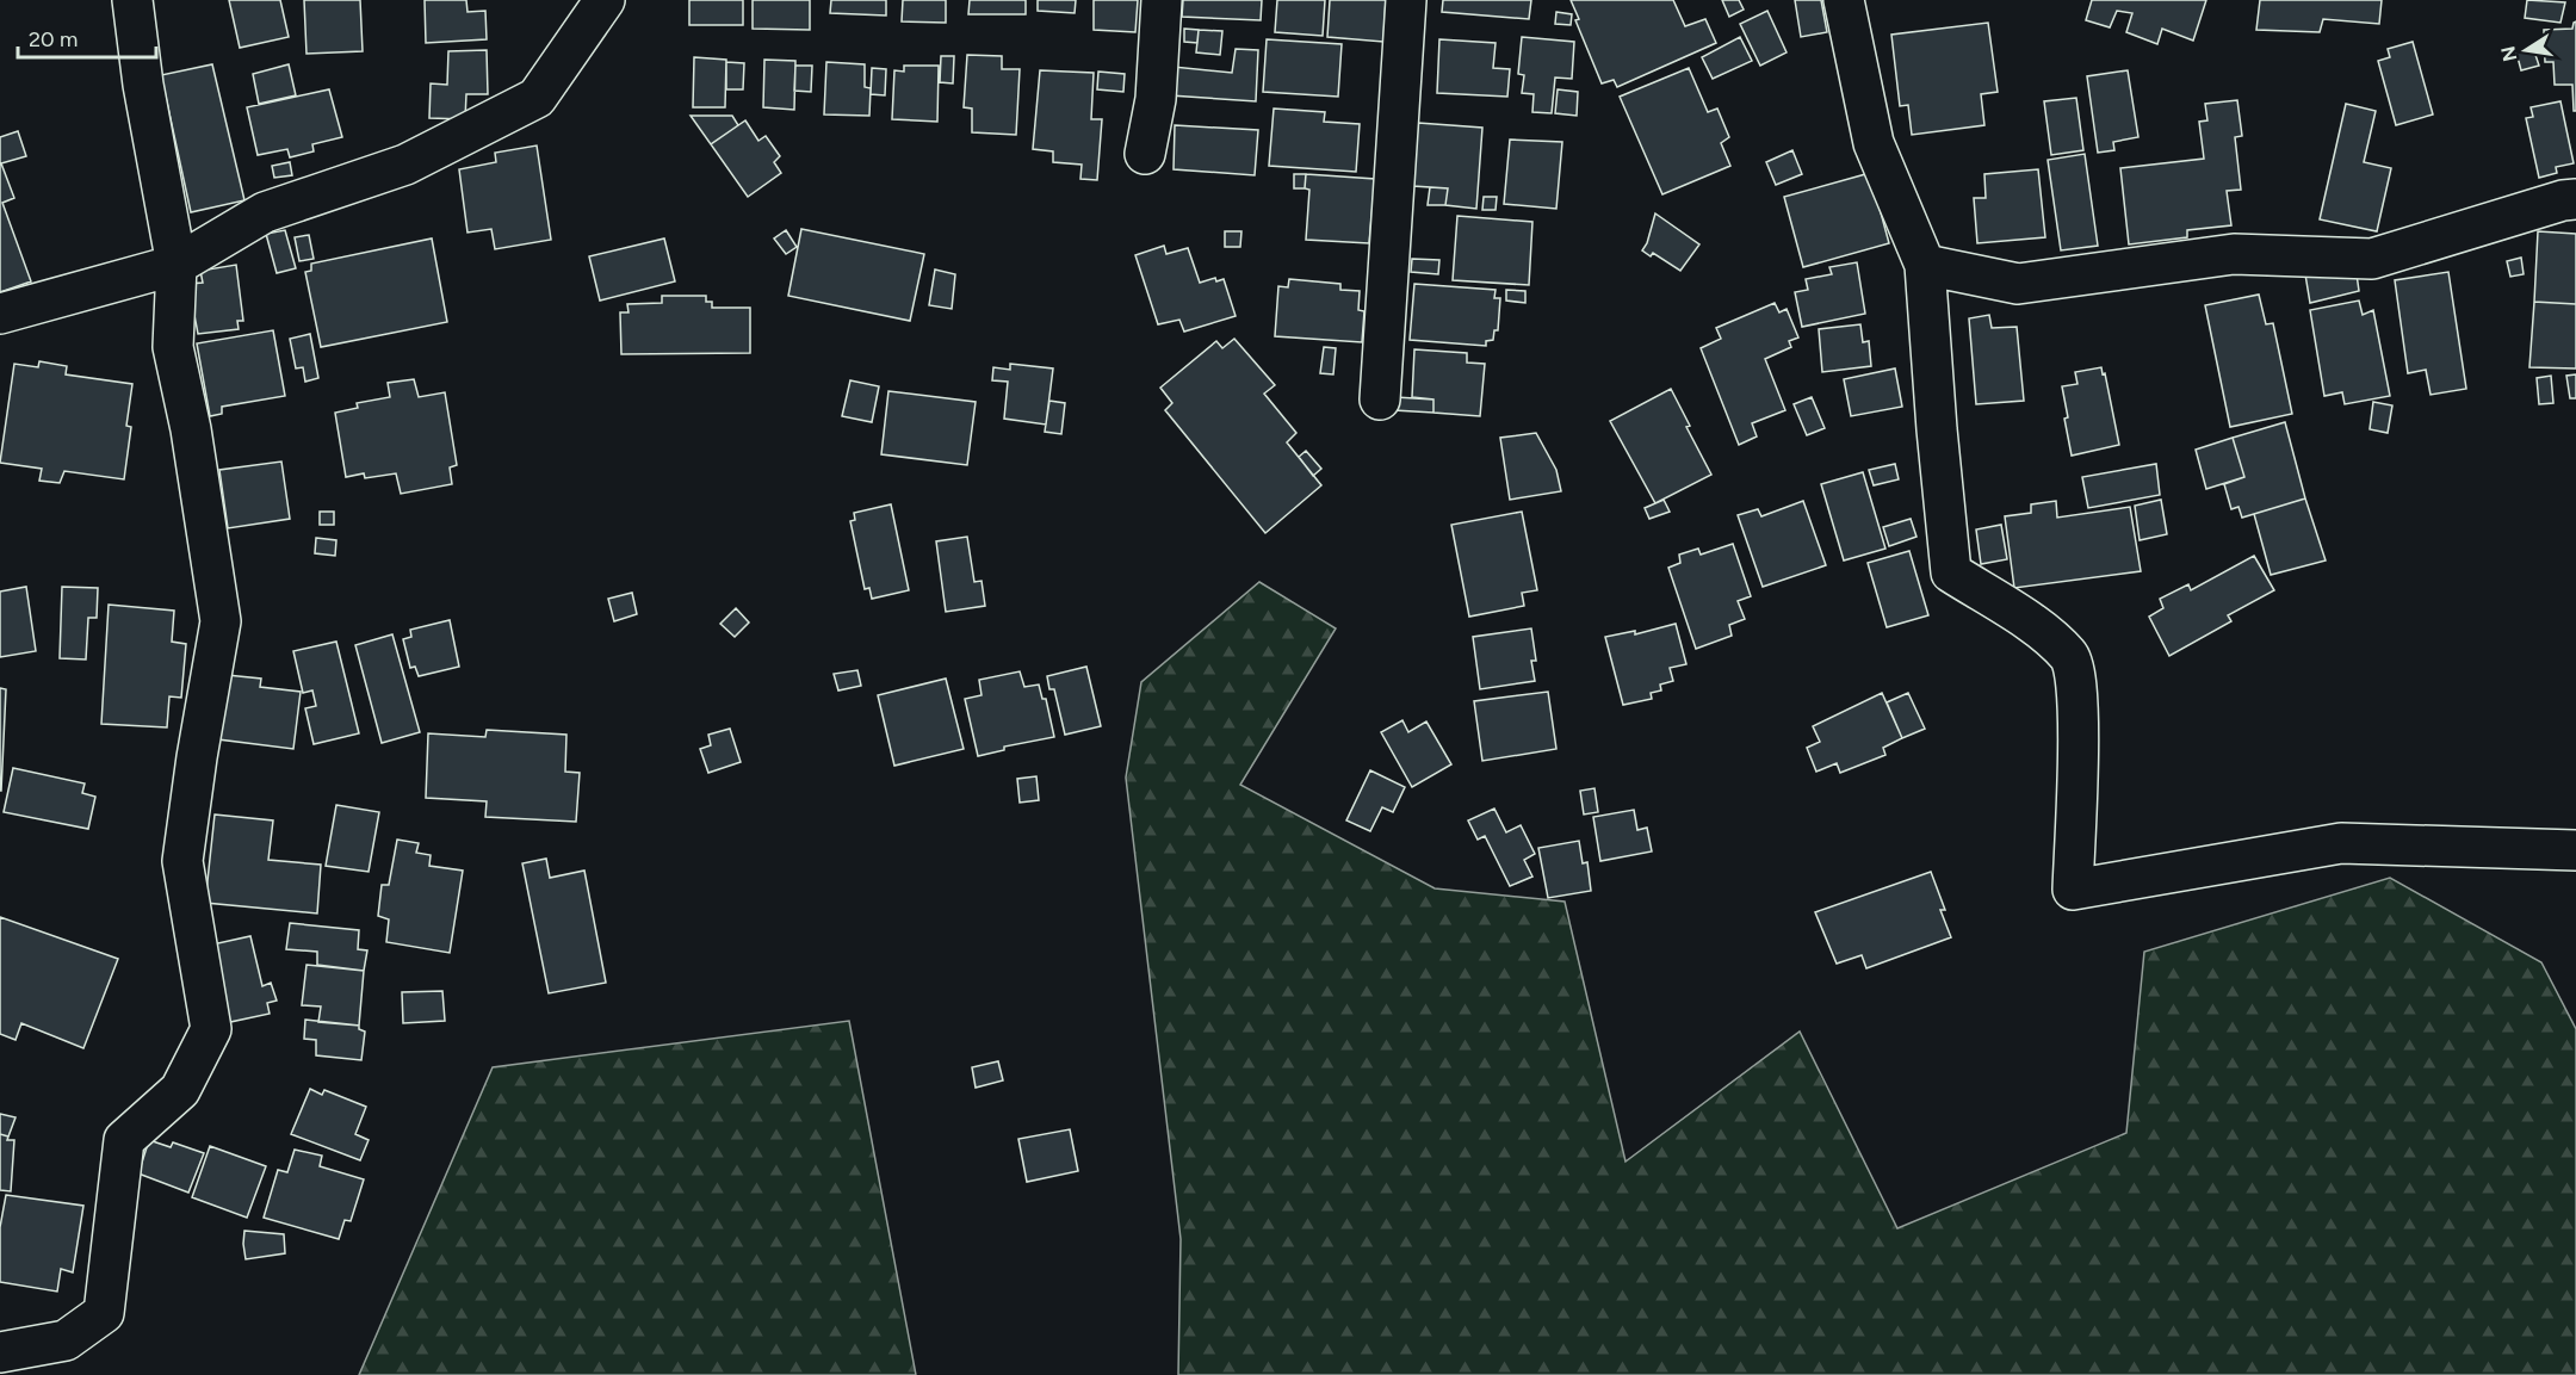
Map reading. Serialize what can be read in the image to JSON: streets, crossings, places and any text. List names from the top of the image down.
{
  "scale_bar": "20 m",
  "north": "left"
}
